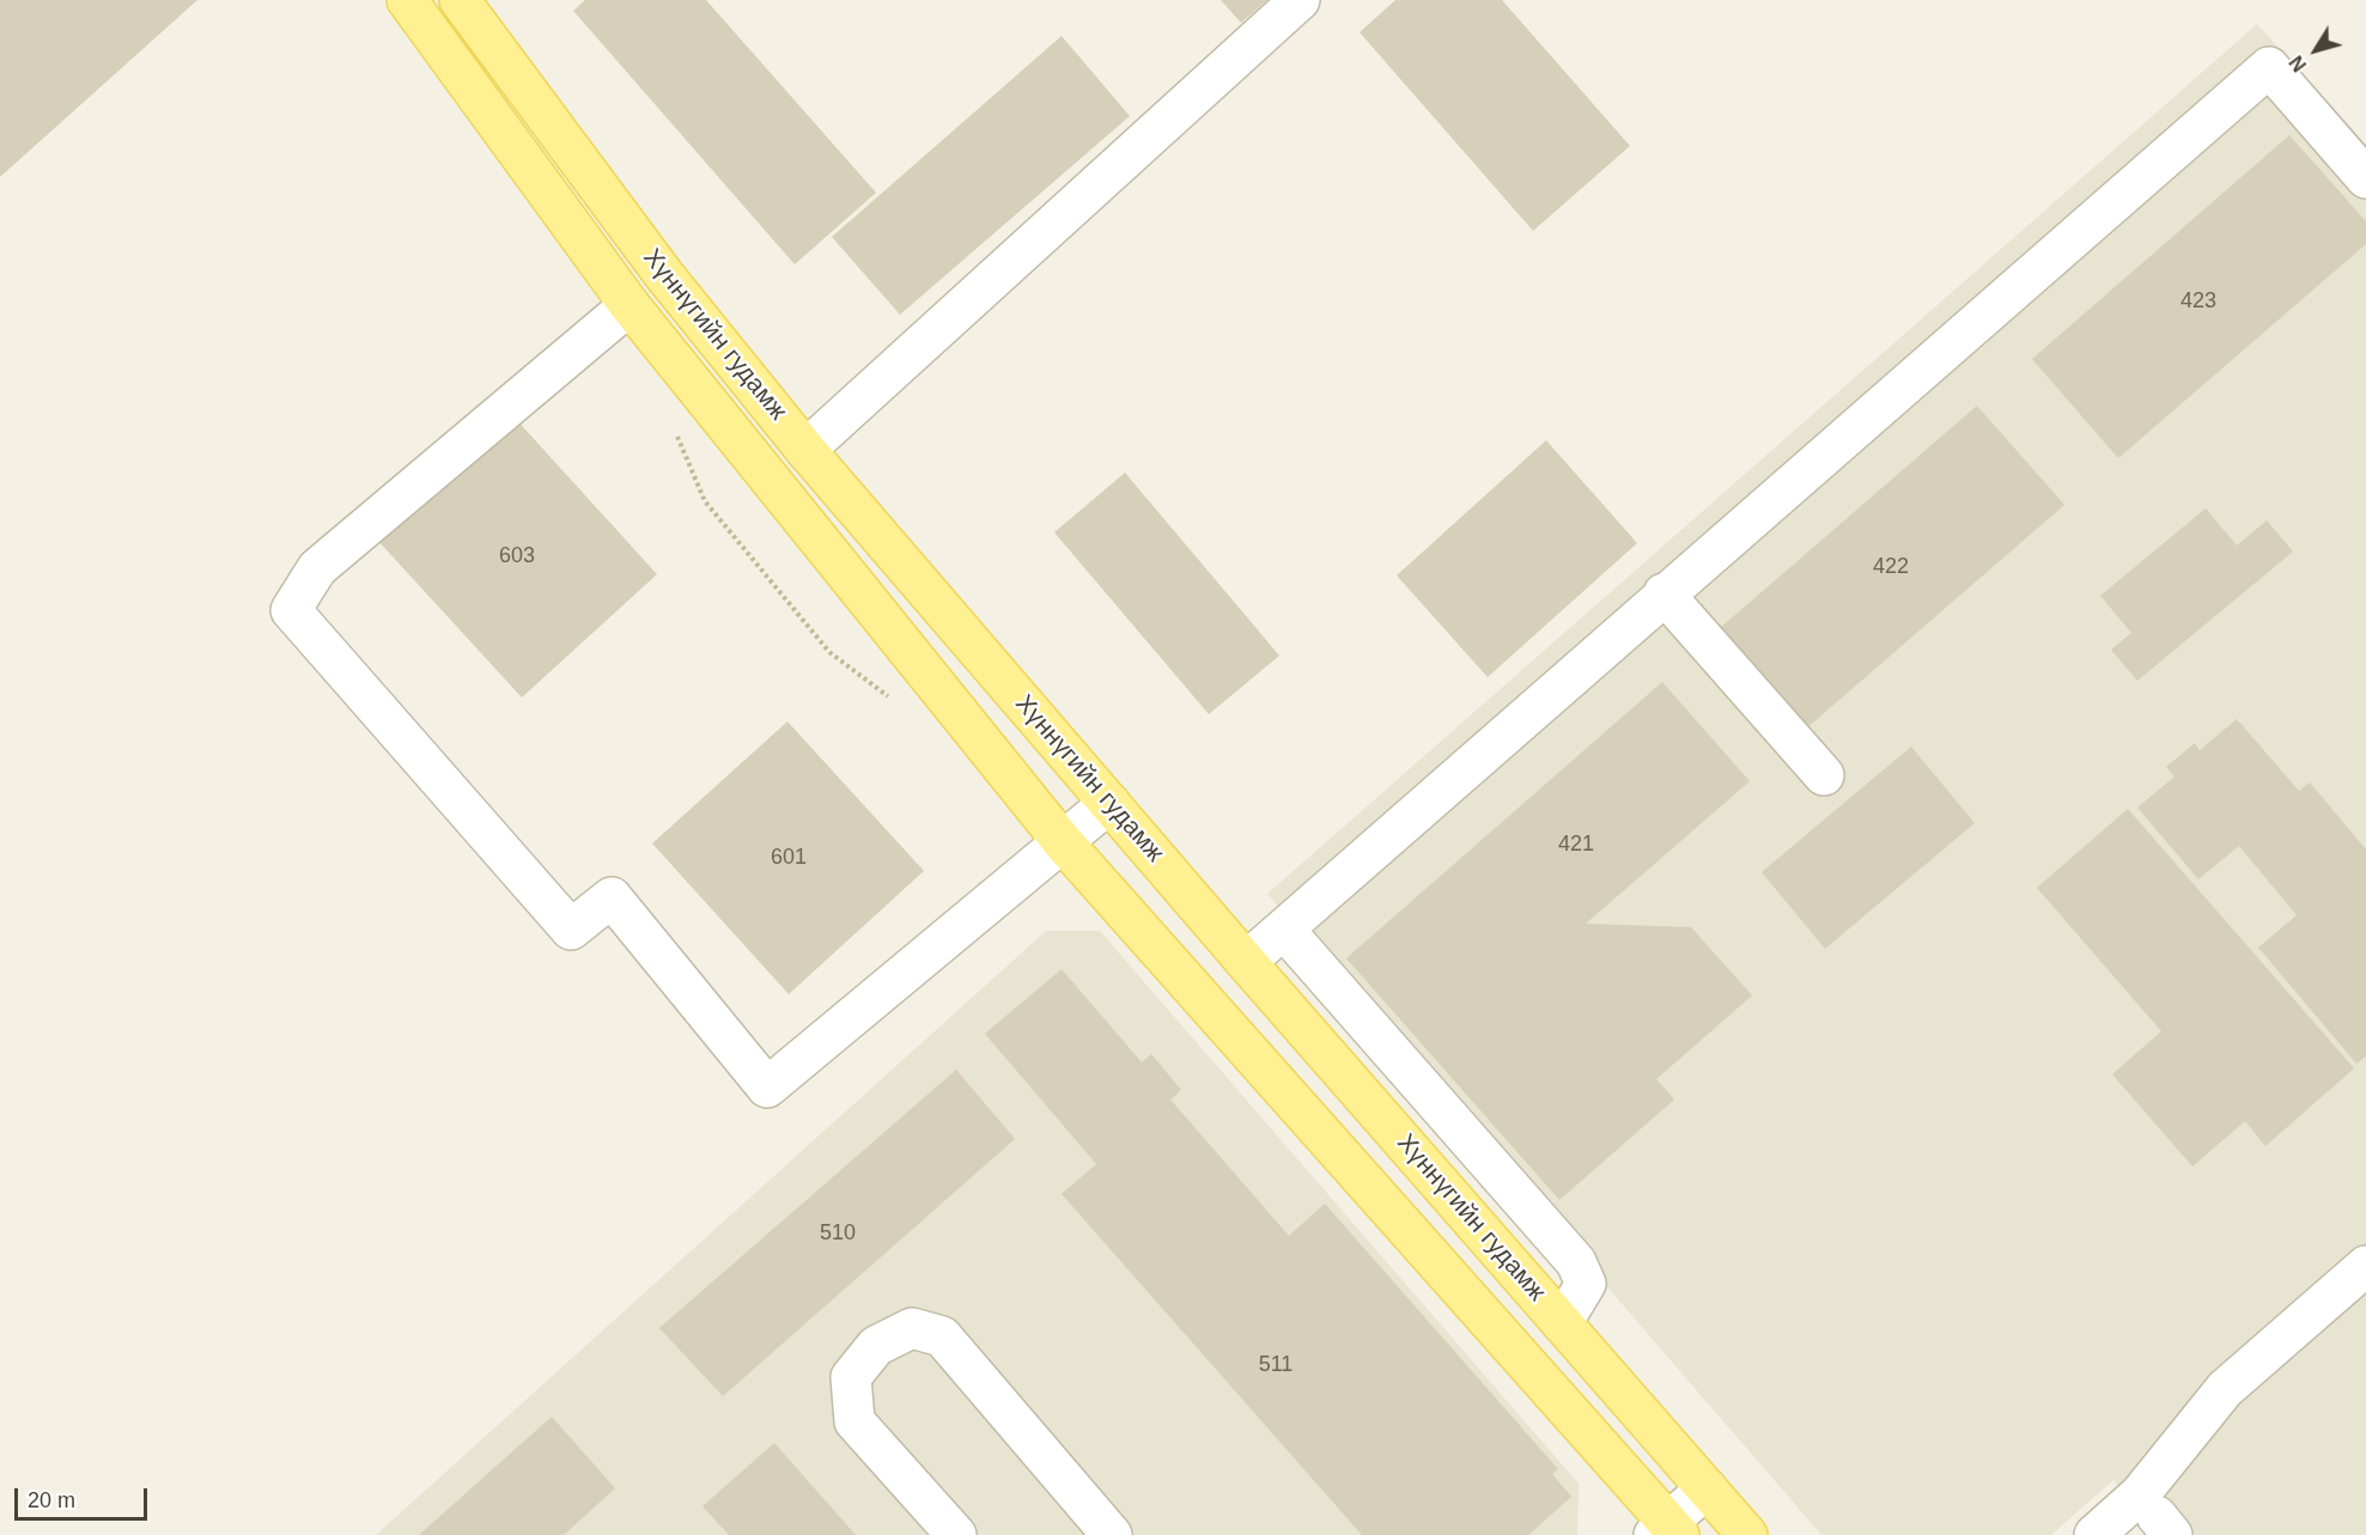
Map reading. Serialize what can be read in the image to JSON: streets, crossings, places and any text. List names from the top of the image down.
{
  "streets": {
    "main road": ["Хүннүгийн гудамж"]
  },
  "house_numbers": [
    "423",
    "603",
    "422",
    "421",
    "601",
    "510",
    "511"
  ],
  "scale_bar": "20 m",
  "north": "bottom left"
}
